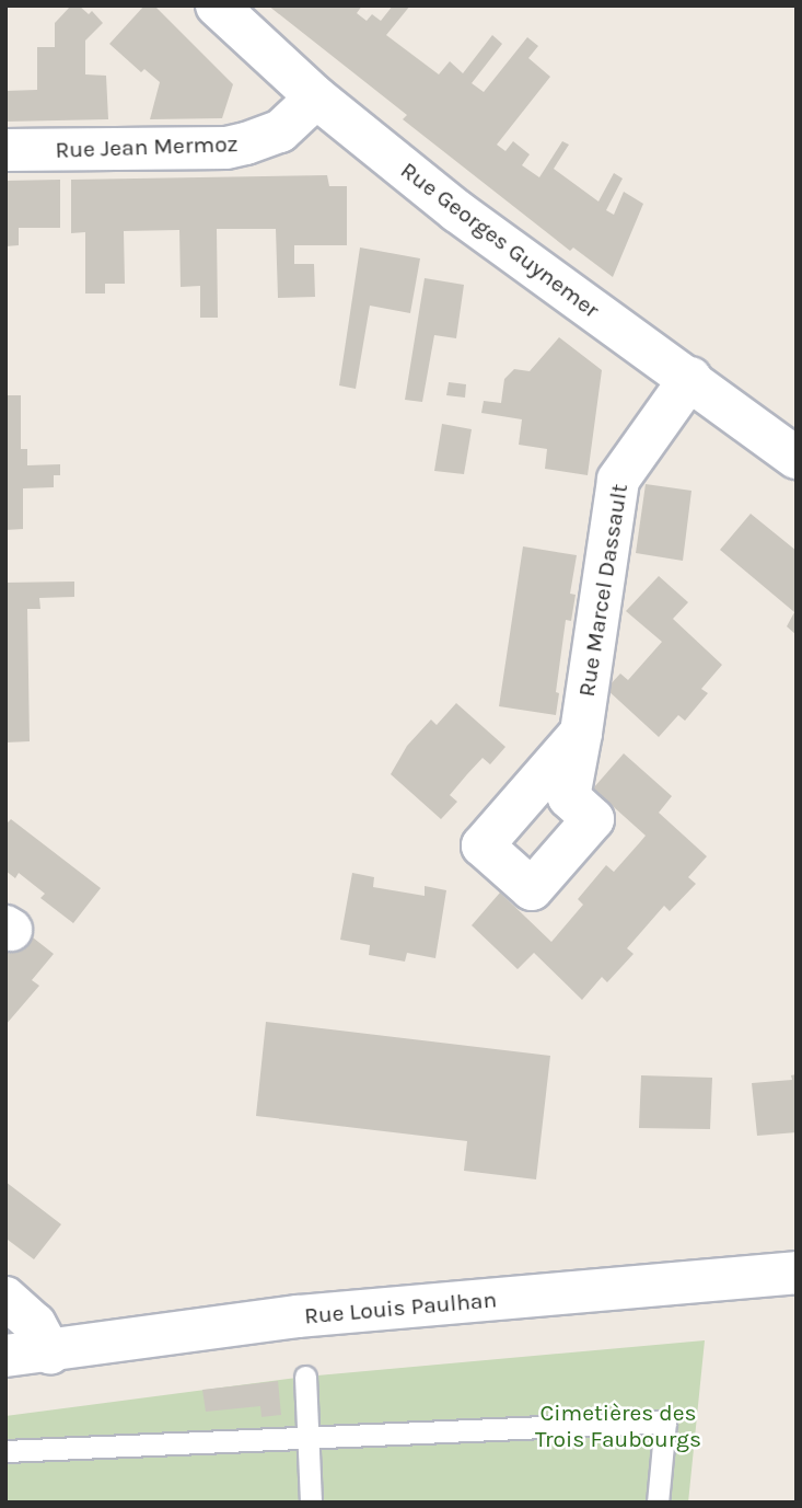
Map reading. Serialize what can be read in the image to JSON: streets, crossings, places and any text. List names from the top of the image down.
{
  "streets": {
    "street": [
      "Rue Jean Mermoz",
      "Rue Georges Guynemer",
      "Rue Marcel Dassault",
      "Rue Louis Paulhan"
    ]
  },
  "crossings": [
    ["Rue Jean Mermoz", "Rue Georges Guynemer"],
    ["Rue Georges Guynemer", "Rue Marcel Dassault"]
  ],
  "parks": ["Cimetières des Trois Faubourgs"]
}
